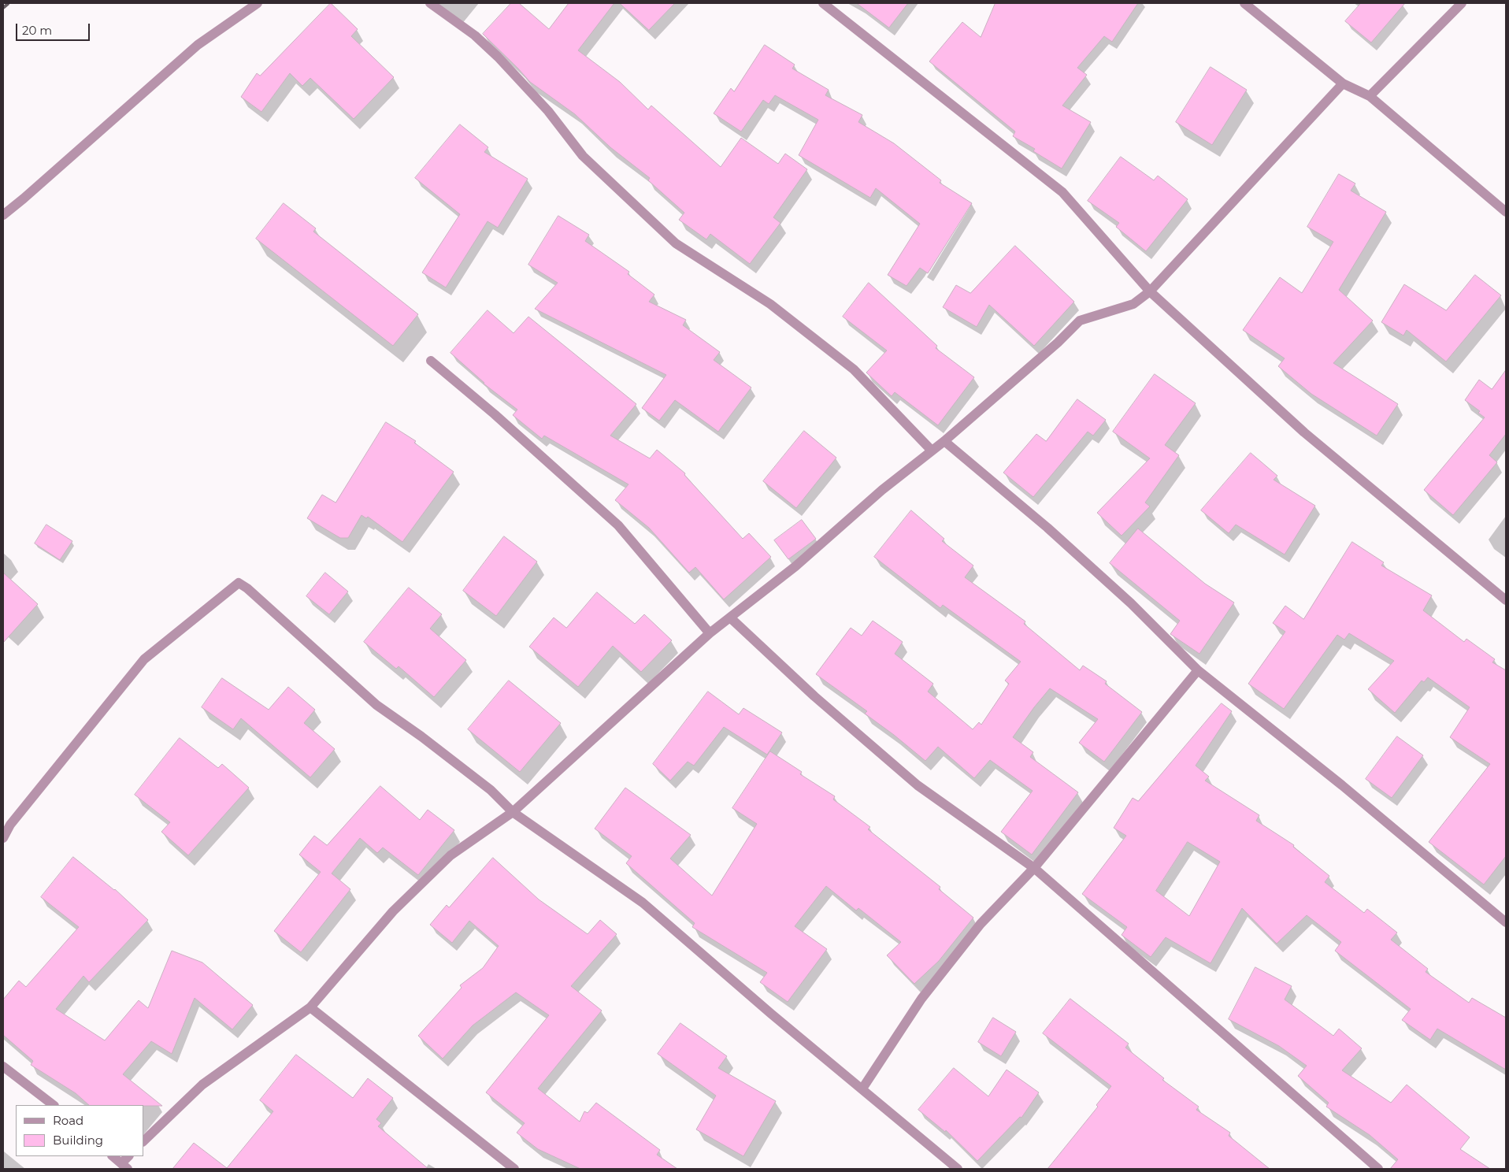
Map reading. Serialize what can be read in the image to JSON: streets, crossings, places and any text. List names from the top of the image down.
{
  "legend": ["Road", "Building"],
  "scale_bar": "20 m"
}
